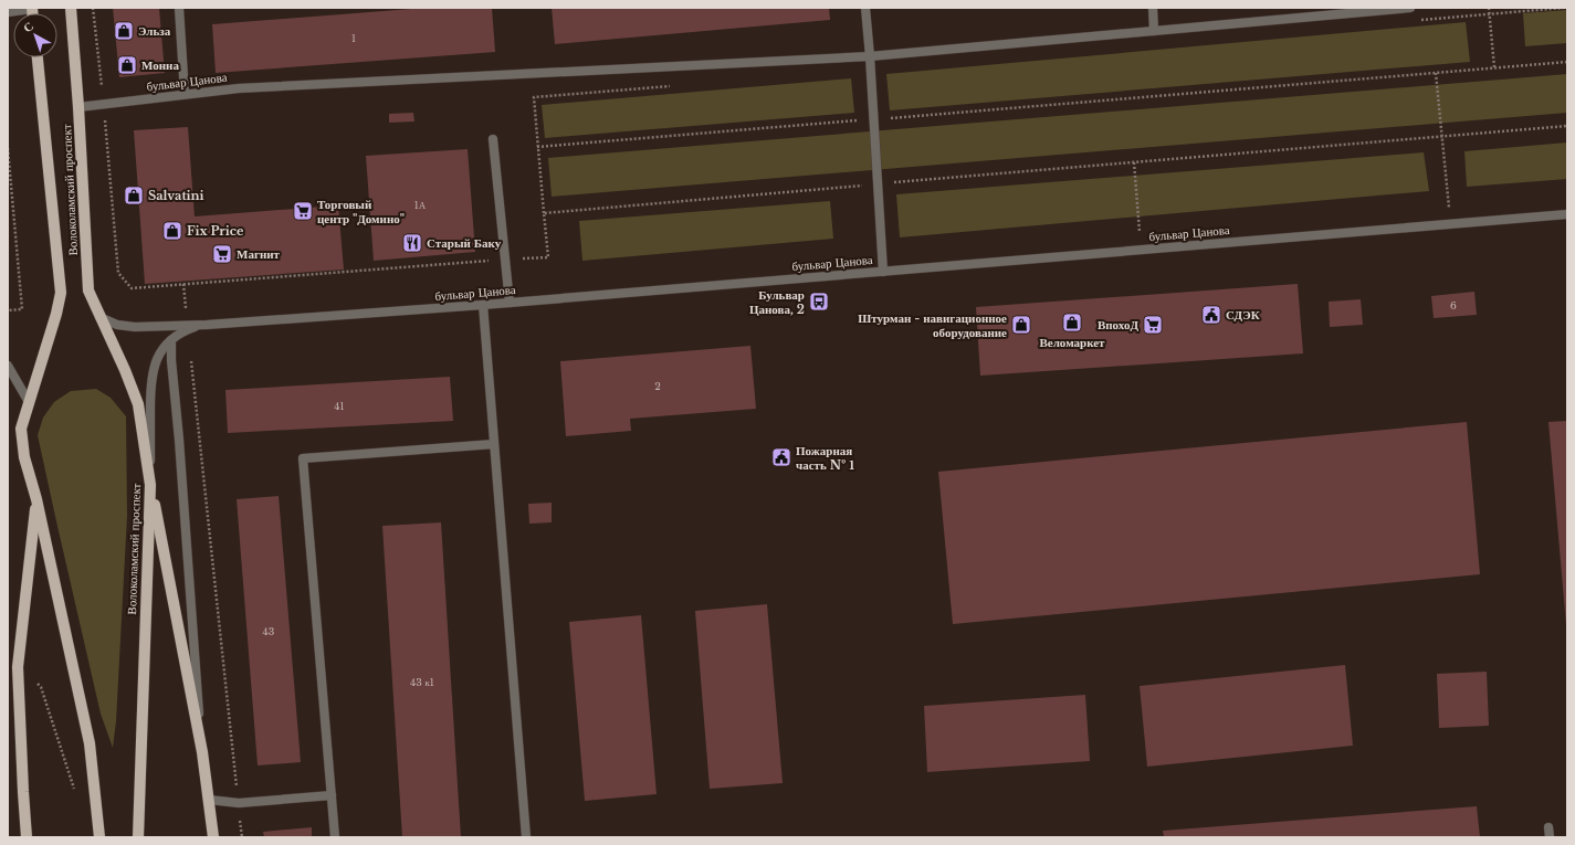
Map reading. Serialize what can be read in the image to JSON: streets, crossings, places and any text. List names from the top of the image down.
{
  "streets": {
    "main road": ["Волоколамский проспект"],
    "street": ["бульвар Цанова"]
  },
  "crossings": [
    ["бульвар Цанова", "Волоколамский проспект"]
  ],
  "places": {
    "shop": [
      "Эльза",
      "Монна",
      "Salvatini",
      "Fix Price",
      "Веломаркет",
      "Штурман - навигационное оборудование"
    ],
    "supermarket": ["Торговый центр \"Домино\"", "Магнит", "ВпохоД"],
    "restaurant": ["Старый Баку"],
    "bus stop": ["Бульвар Цанова, 2"],
    "public building": ["СДЭК", "Пожарная часть № 1"]
  },
  "house_numbers": [
    "1",
    "1А",
    "6",
    "2",
    "41",
    "43",
    "43 к1"
  ],
  "north": "top left"
}
